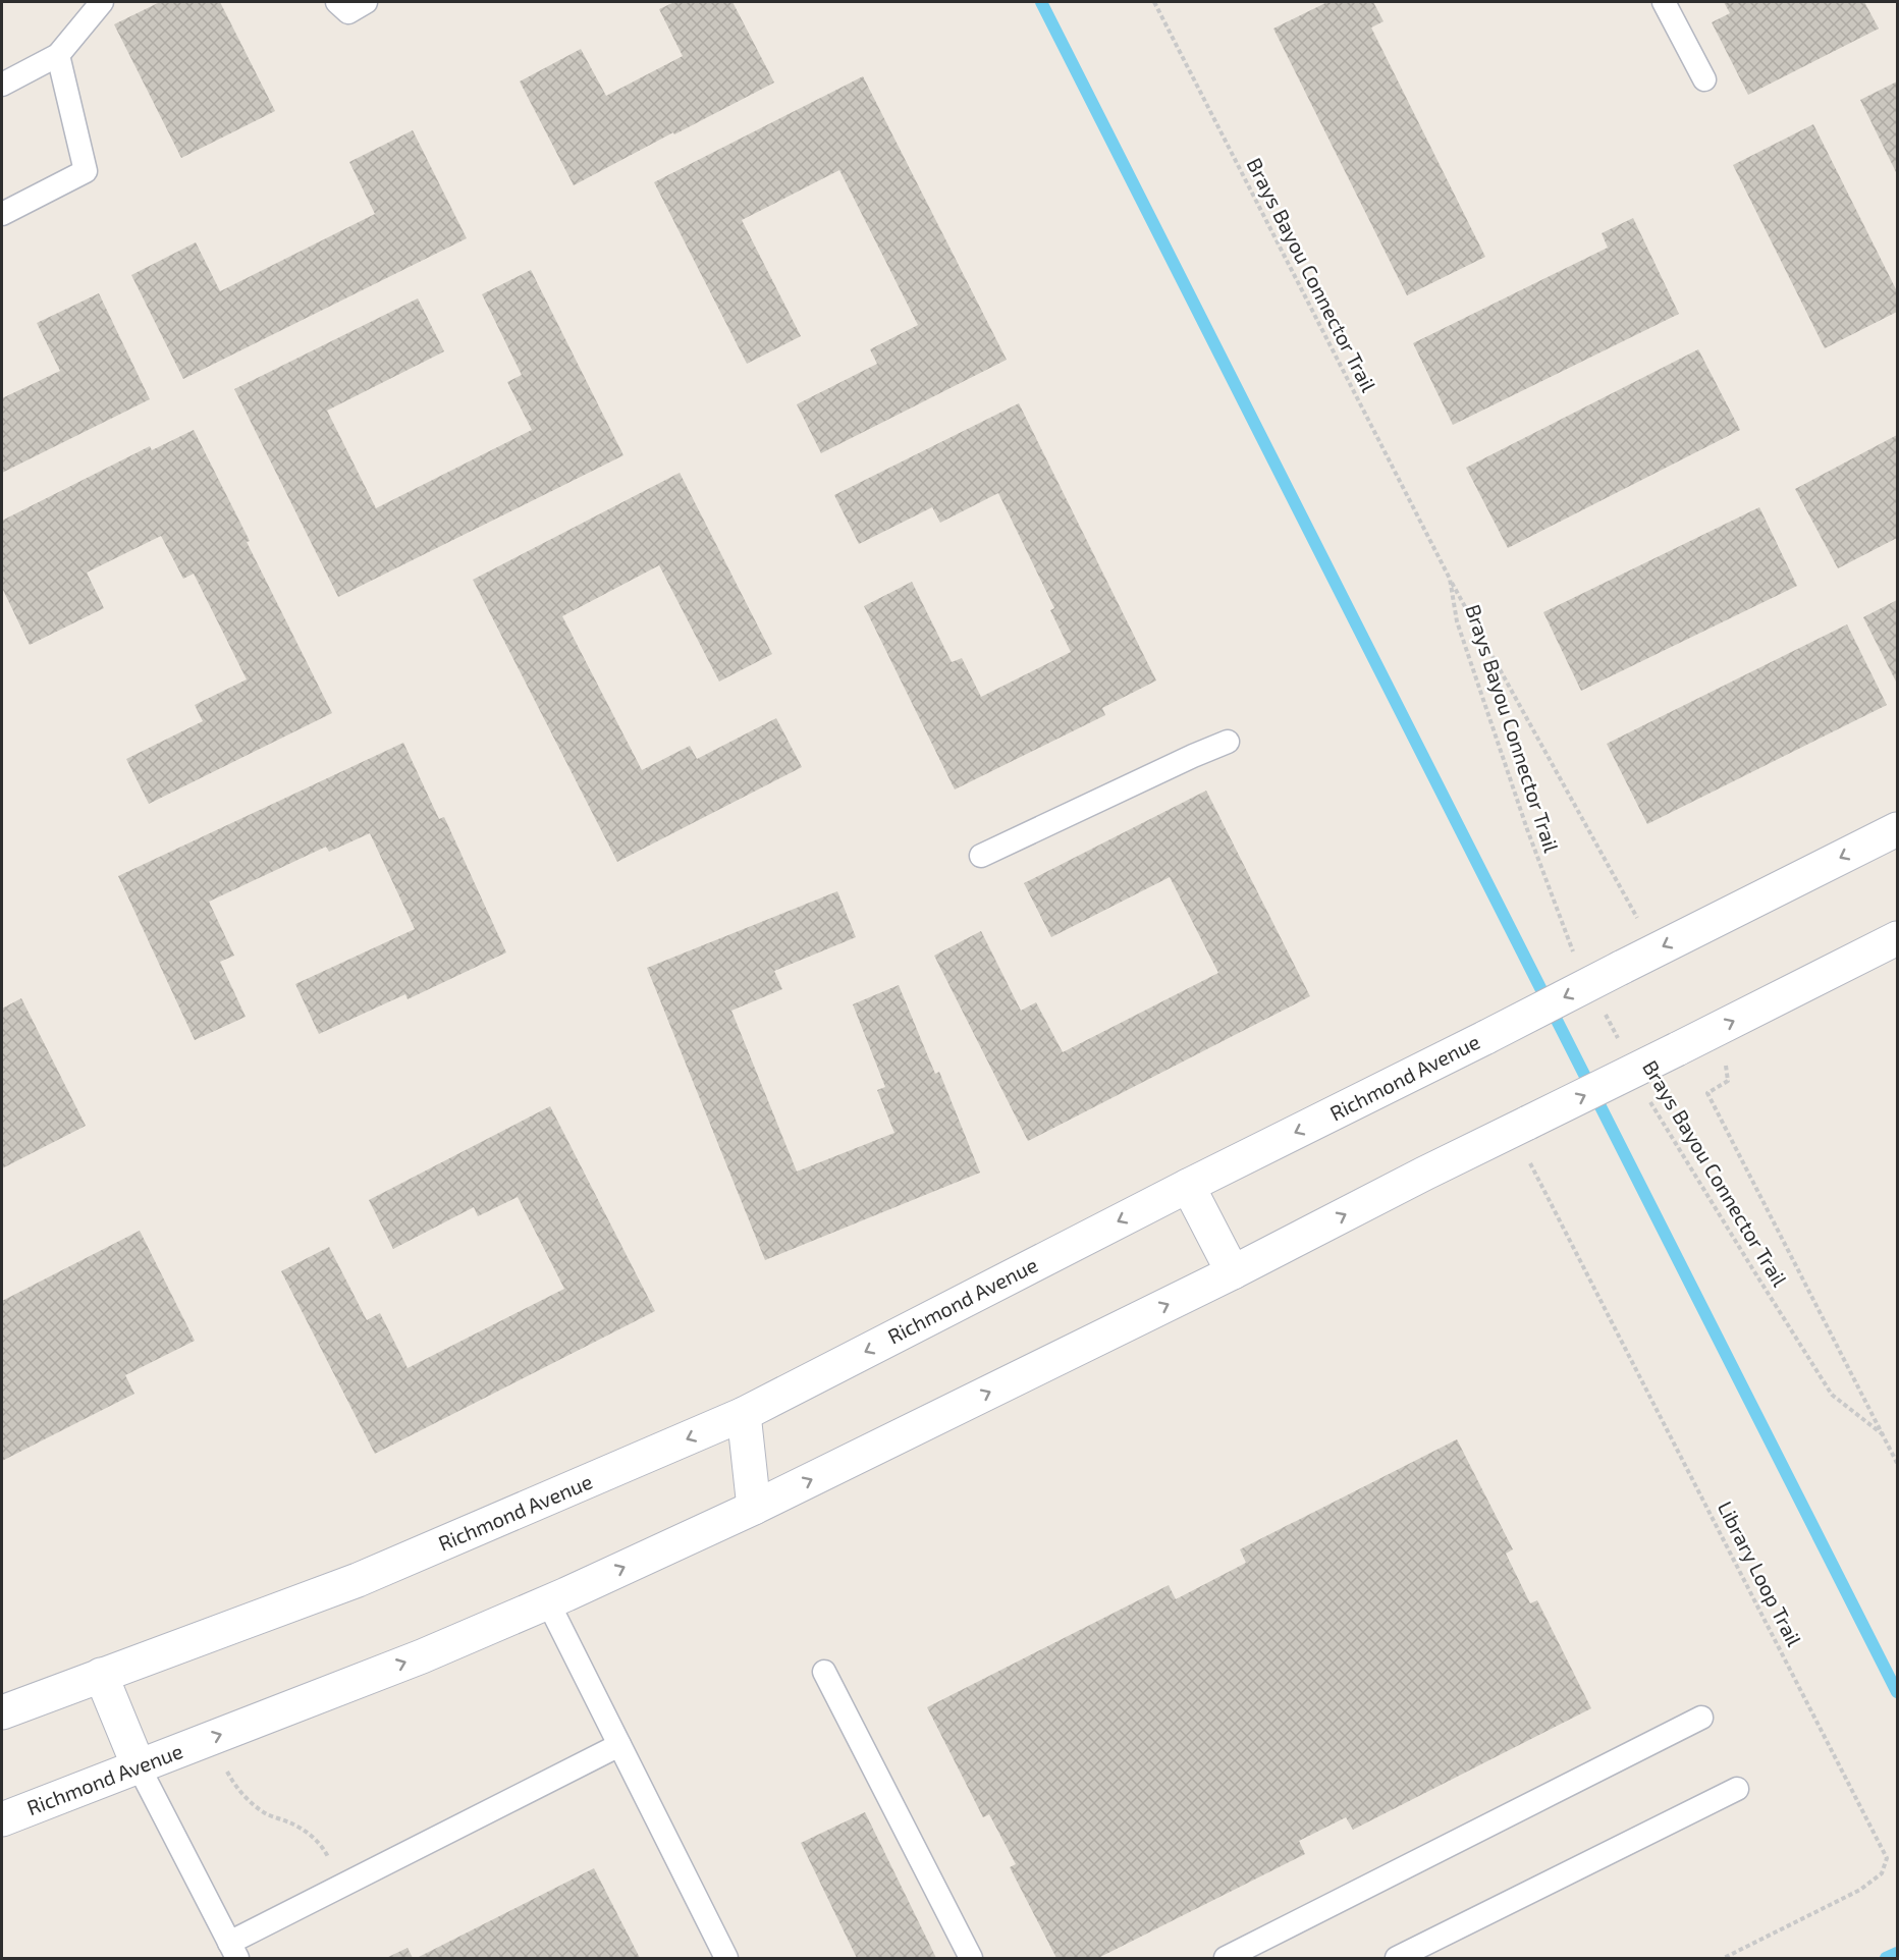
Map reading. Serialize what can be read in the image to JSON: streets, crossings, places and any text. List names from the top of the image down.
{
  "streets": {
    "main road": ["Richmond Avenue"],
    "path": ["Brays Bayou Connector Trail", "Library Loop Trail"]
  },
  "crossings": [
    ["Richmond Avenue", "Library Loop Trail"]
  ]
}
